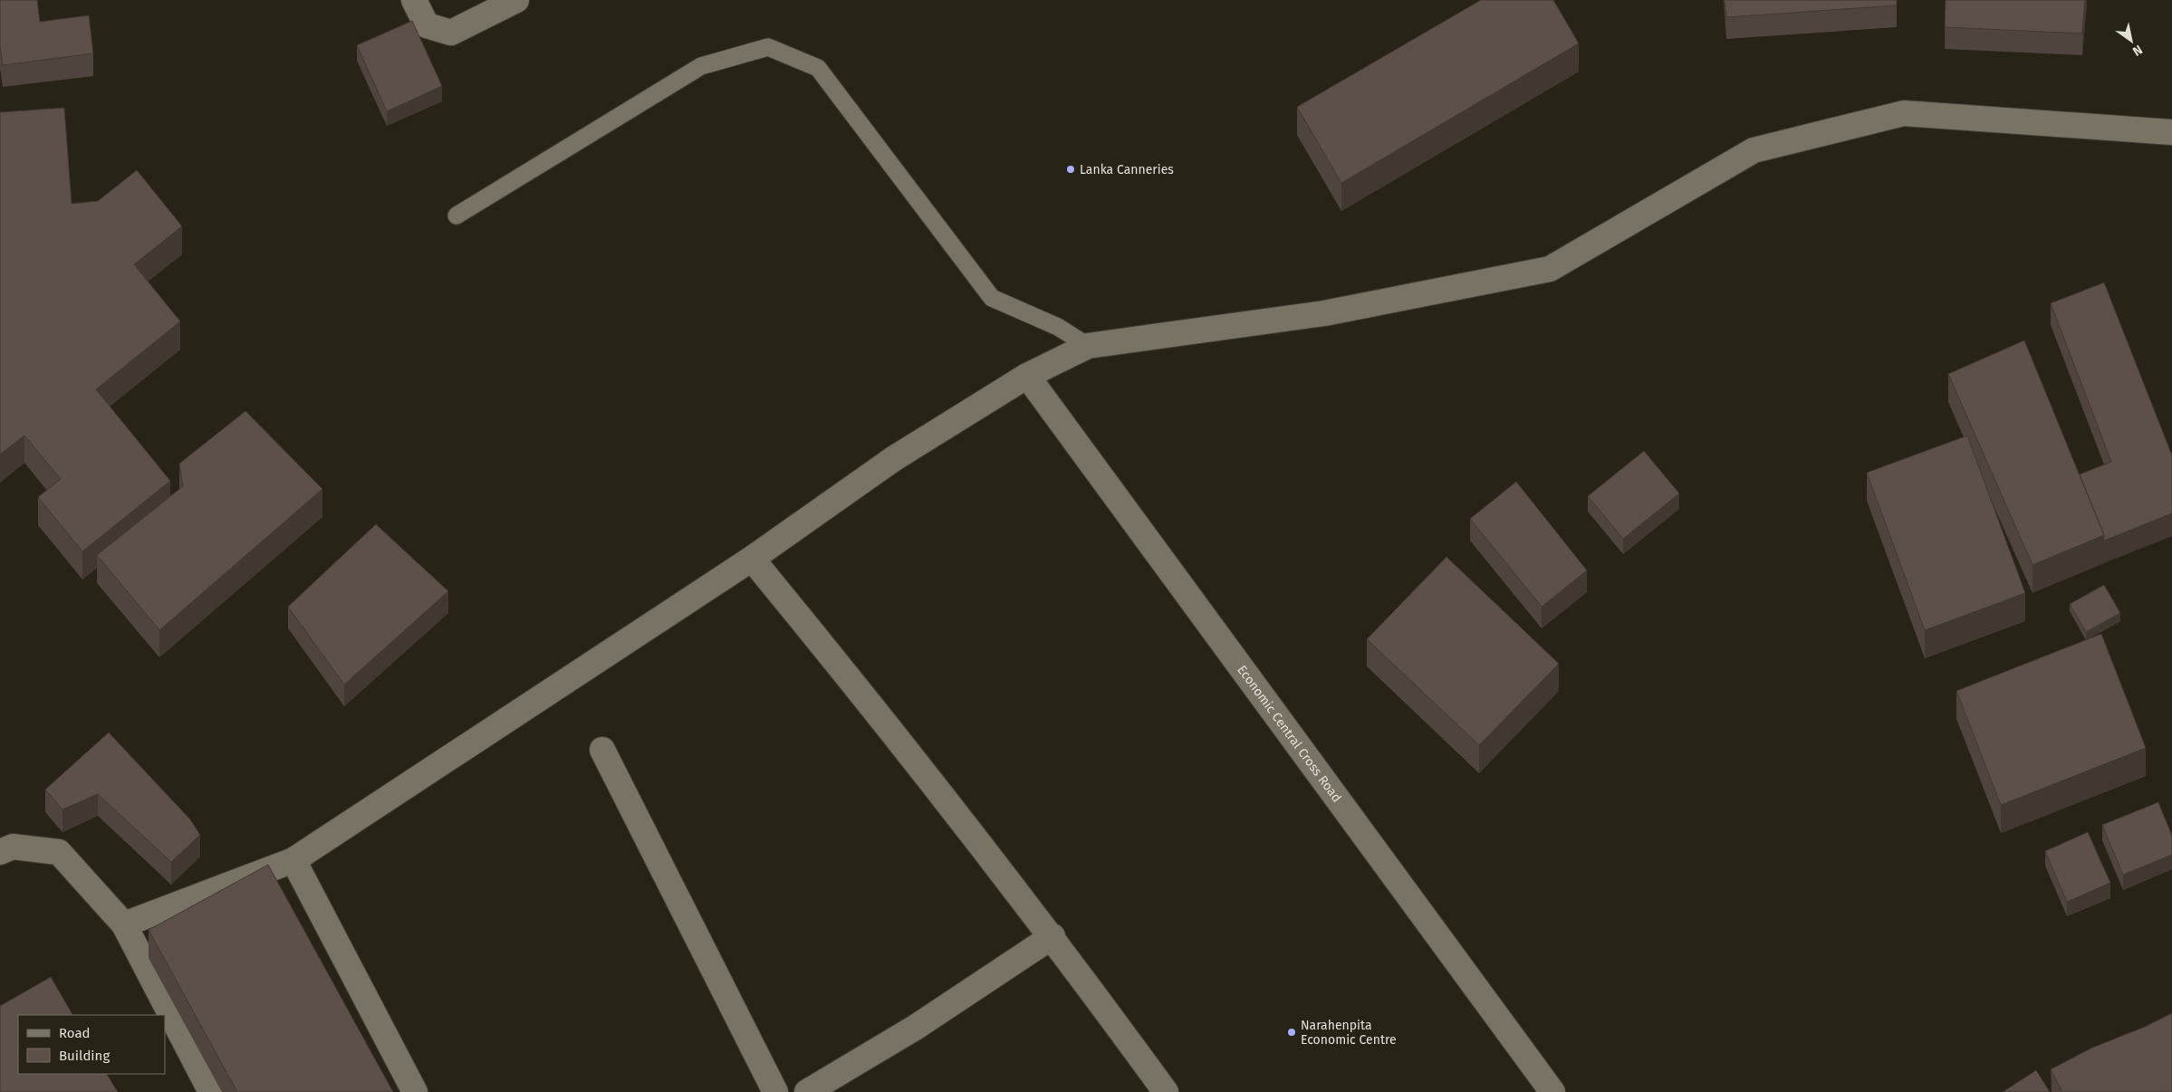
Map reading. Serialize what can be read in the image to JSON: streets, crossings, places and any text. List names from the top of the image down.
{
  "streets": {
    "street": ["Economic Central Cross Road"]
  },
  "places": ["Lanka Canneries", "Narahenpita Economic Centre"],
  "legend": ["Road", "Building"],
  "north": "bottom right"
}
